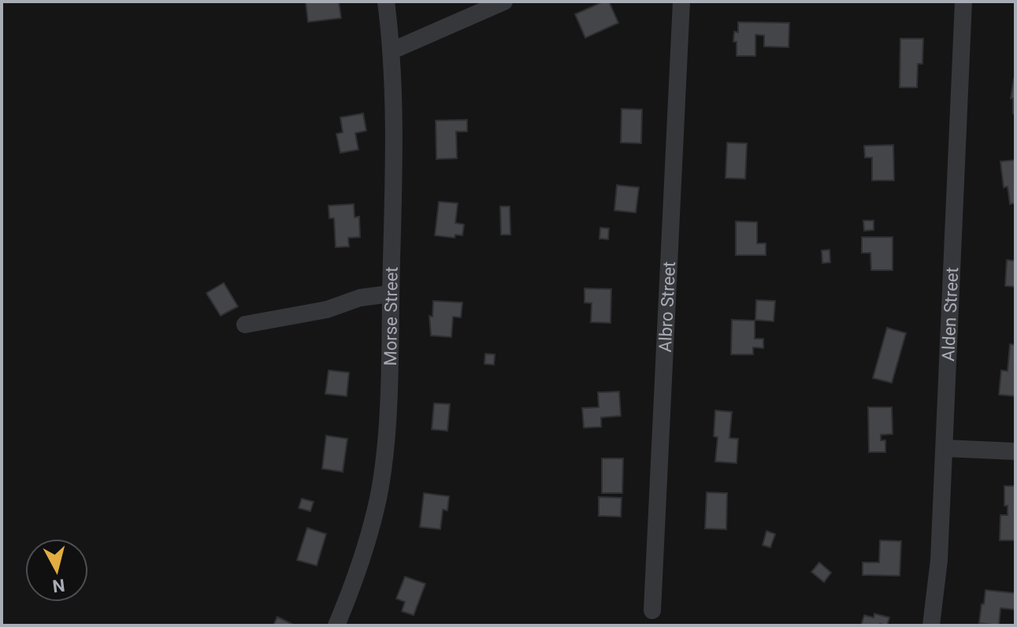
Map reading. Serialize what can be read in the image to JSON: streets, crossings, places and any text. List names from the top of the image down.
{
  "streets": {
    "street": ["Albro Street", "Alden Street", "Morse Street"]
  },
  "north": "bottom"
}
